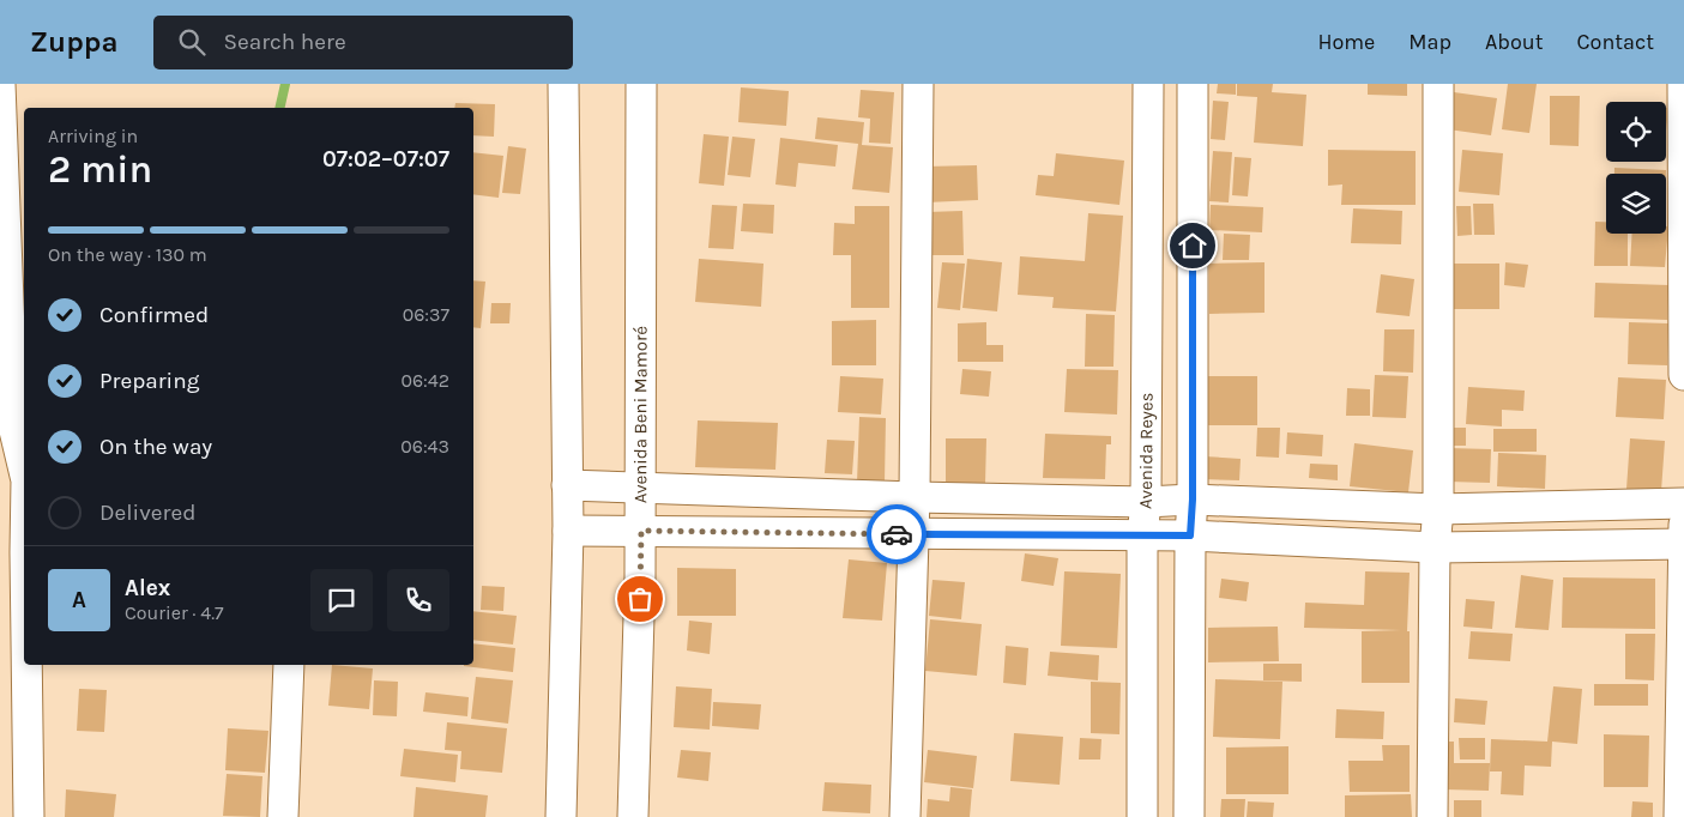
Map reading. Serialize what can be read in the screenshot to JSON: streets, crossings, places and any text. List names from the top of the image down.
{
  "streets": {
    "street": ["Avenida Beni Mamoré", "Avenida Reyes"]
  },
  "page": {
    "header": "Zuppa",
    "search": "Search here",
    "nav": [
      "Home",
      "Map",
      "About",
      "Contact"
    ],
    "heading": ["2 min", "Arriving in", "07:02–07:07"],
    "panel": ["Alex", "Courier · 4.7"],
    "bar": "On the way · 130 m",
    "list": [
      ["Confirmed", "06:37"],
      ["Preparing", "06:42"],
      ["On the way", "06:43"],
      "Delivered"
    ],
    "round": "A"
  }
}
